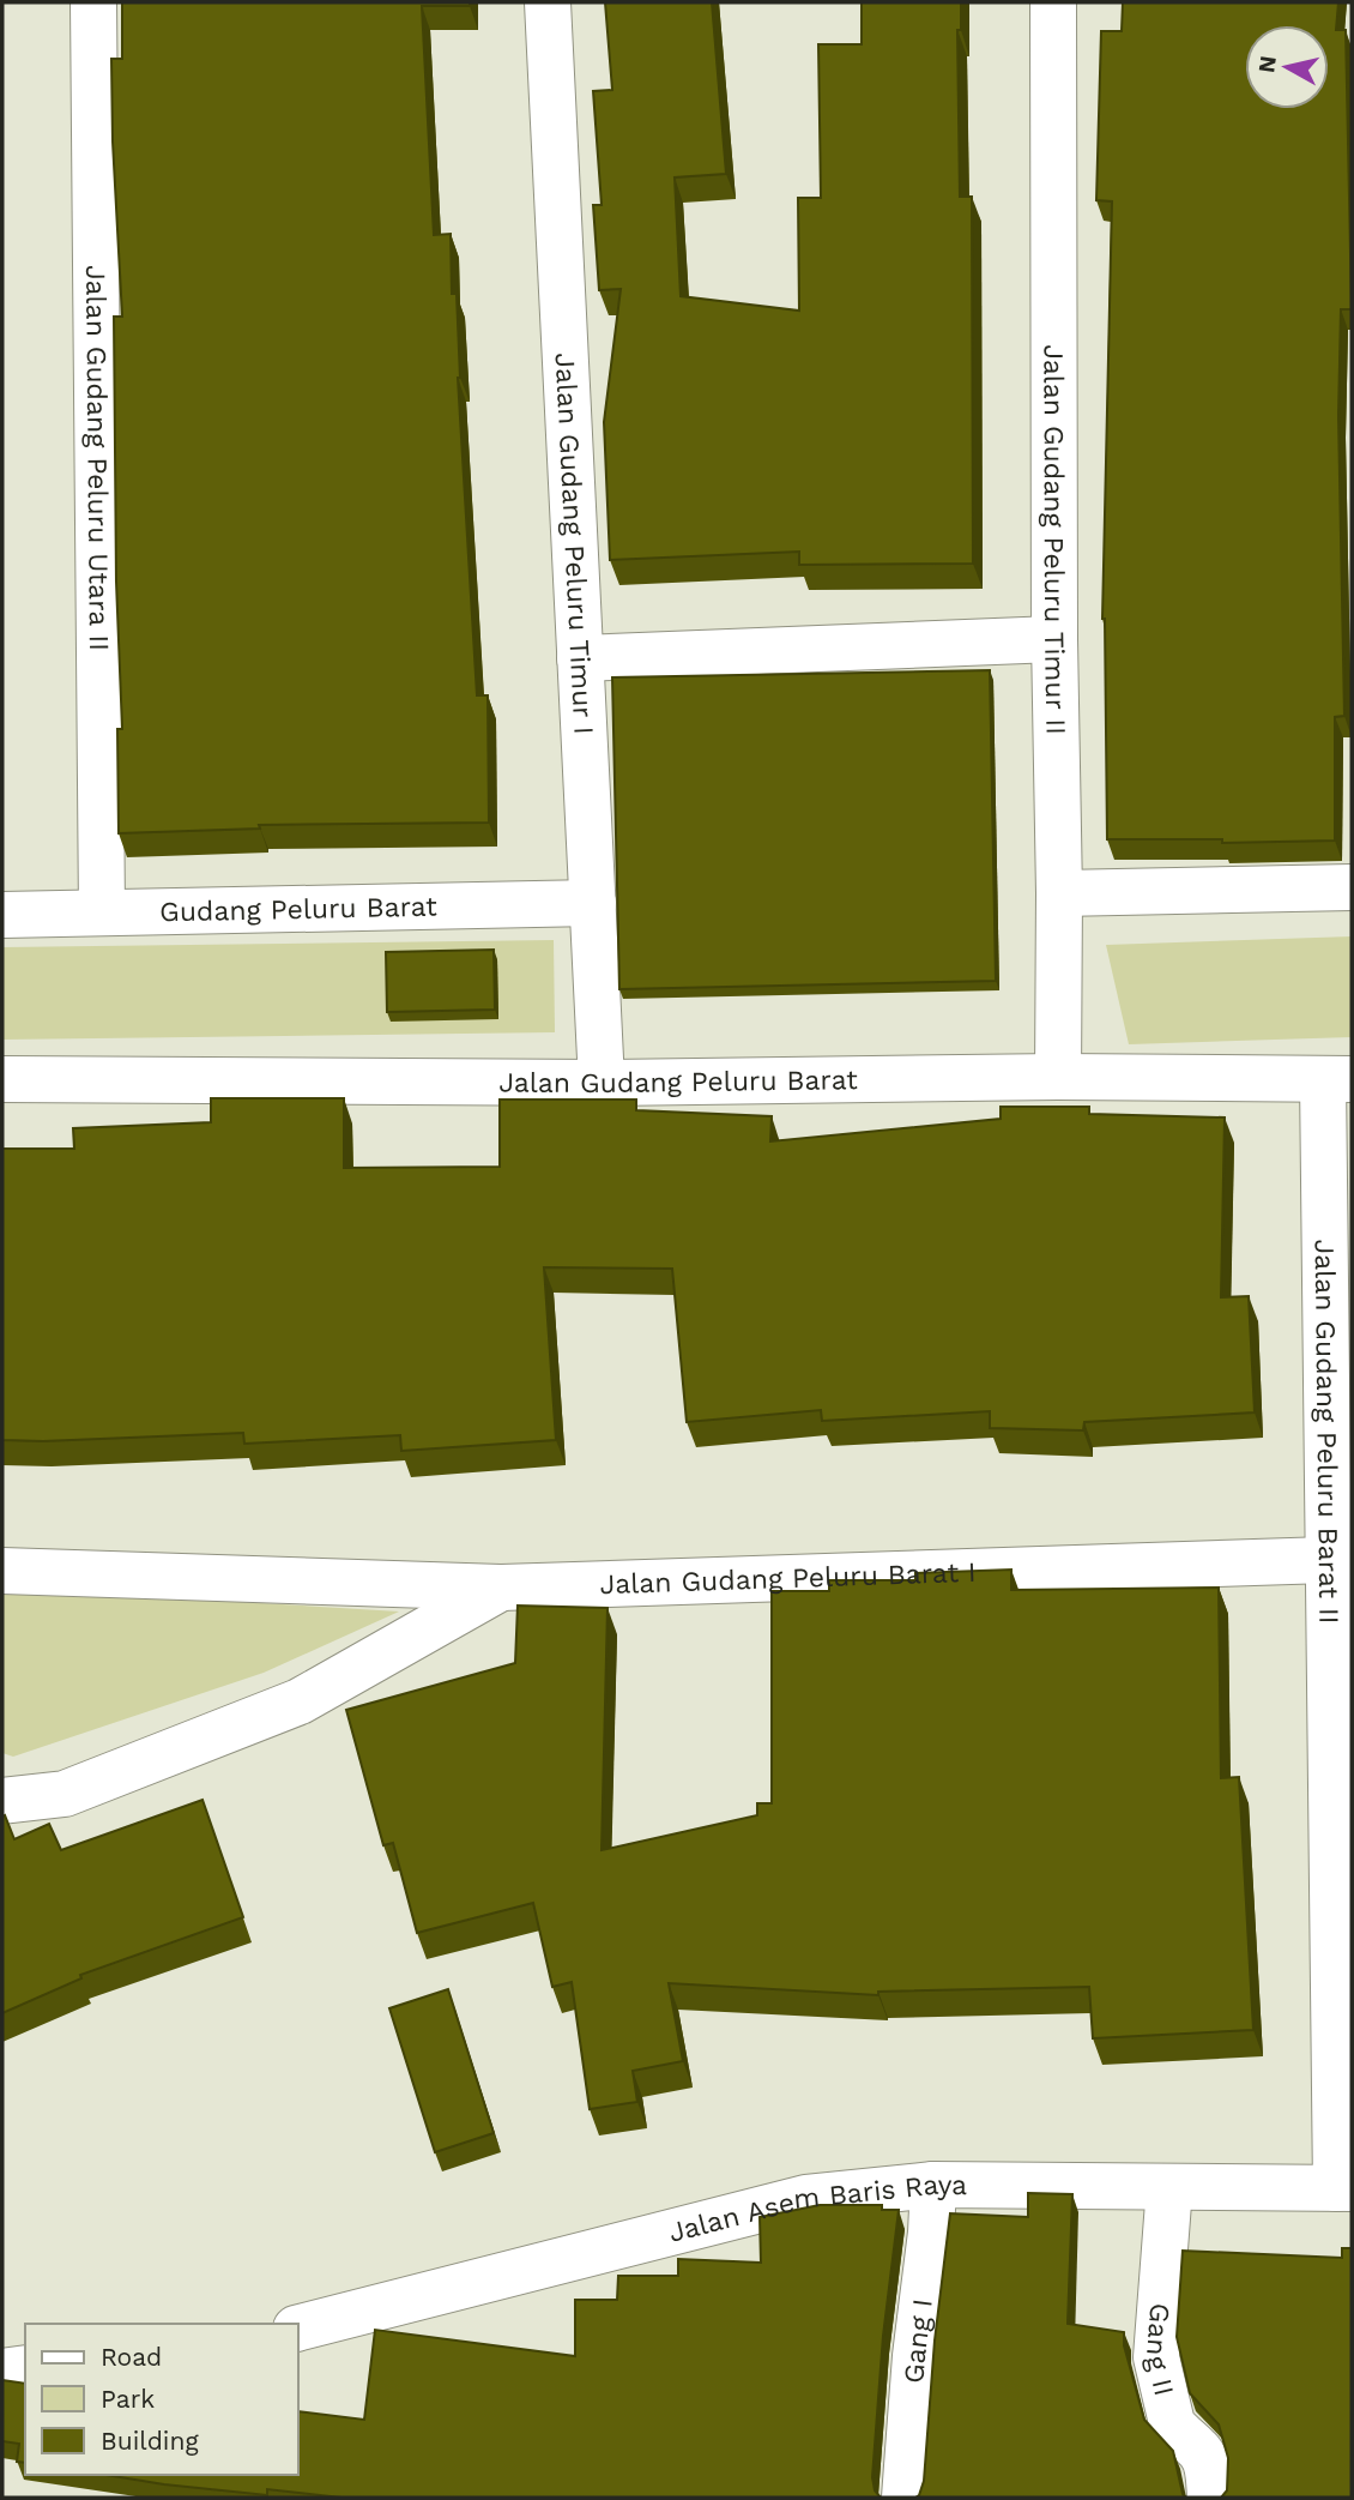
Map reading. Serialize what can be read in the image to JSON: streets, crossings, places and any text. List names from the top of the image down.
{
  "streets": {
    "street": [
      "Jalan Gudang Peluru Utara II",
      "Jalan Gudang Peluru Timur II",
      "Jalan Gudang Peluru Timur I",
      "Gudang Peluru Barat",
      "Jalan Gudang Peluru Barat",
      "Jalan Gudang Peluru Barat II",
      "Jalan Gudang Peluru Barat I",
      "Jalan Asem Baris Raya",
      "Gang I",
      "Gang II"
    ]
  },
  "crossings": [
    ["Jalan Gudang Peluru Utara II", "Gudang Peluru Barat"],
    ["Jalan Gudang Peluru Timur II", "Jalan Gudang Peluru Barat"],
    ["Jalan Gudang Peluru Timur I", "Gudang Peluru Barat"],
    ["Jalan Gudang Peluru Timur I", "Jalan Gudang Peluru Barat"],
    ["Jalan Gudang Peluru Barat", "Jalan Gudang Peluru Barat II"],
    ["Jalan Gudang Peluru Barat II", "Jalan Gudang Peluru Barat I"],
    ["Jalan Gudang Peluru Barat II", "Jalan Asem Baris Raya"],
    ["Jalan Asem Baris Raya", "Gang I"],
    ["Jalan Asem Baris Raya", "Gang II"]
  ],
  "legend": ["Road", "Park", "Building"],
  "north": "left"
}
